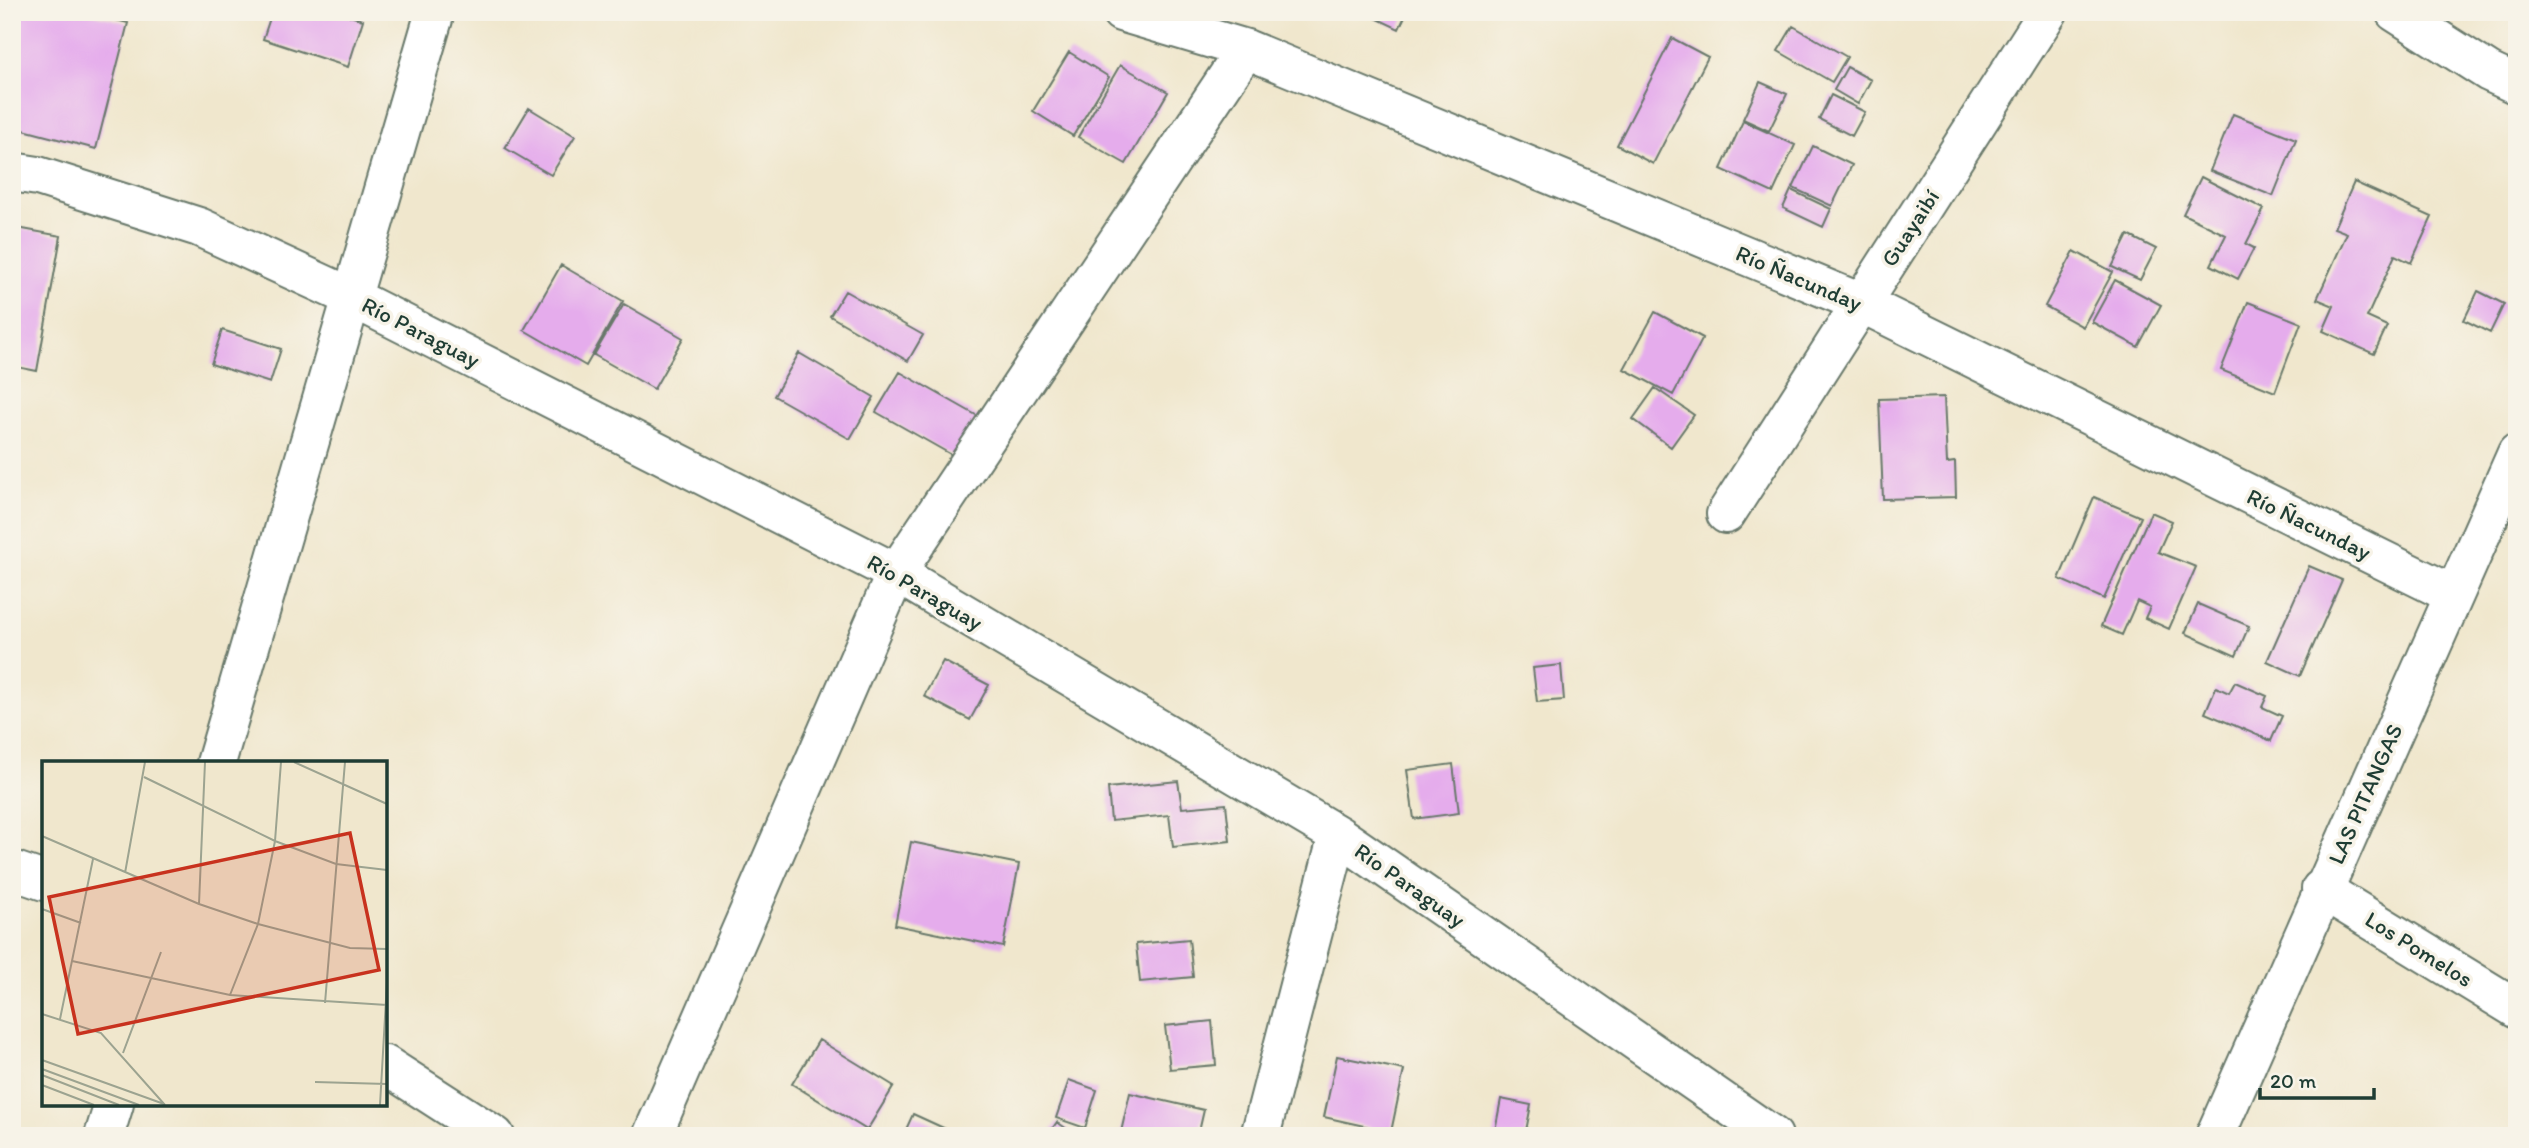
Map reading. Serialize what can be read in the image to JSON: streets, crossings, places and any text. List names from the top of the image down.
{
  "streets": {
    "street": [
      "Guayaibí",
      "Río Ñacunday",
      "Río Paraguay",
      "LAS PITANGAS",
      "Los Pomelos"
    ]
  },
  "crossings": [
    ["Guayaibí", "Río Ñacunday"],
    ["Río Ñacunday", "LAS PITANGAS"],
    ["LAS PITANGAS", "Los Pomelos"]
  ],
  "scale_bar": "20 m"
}
